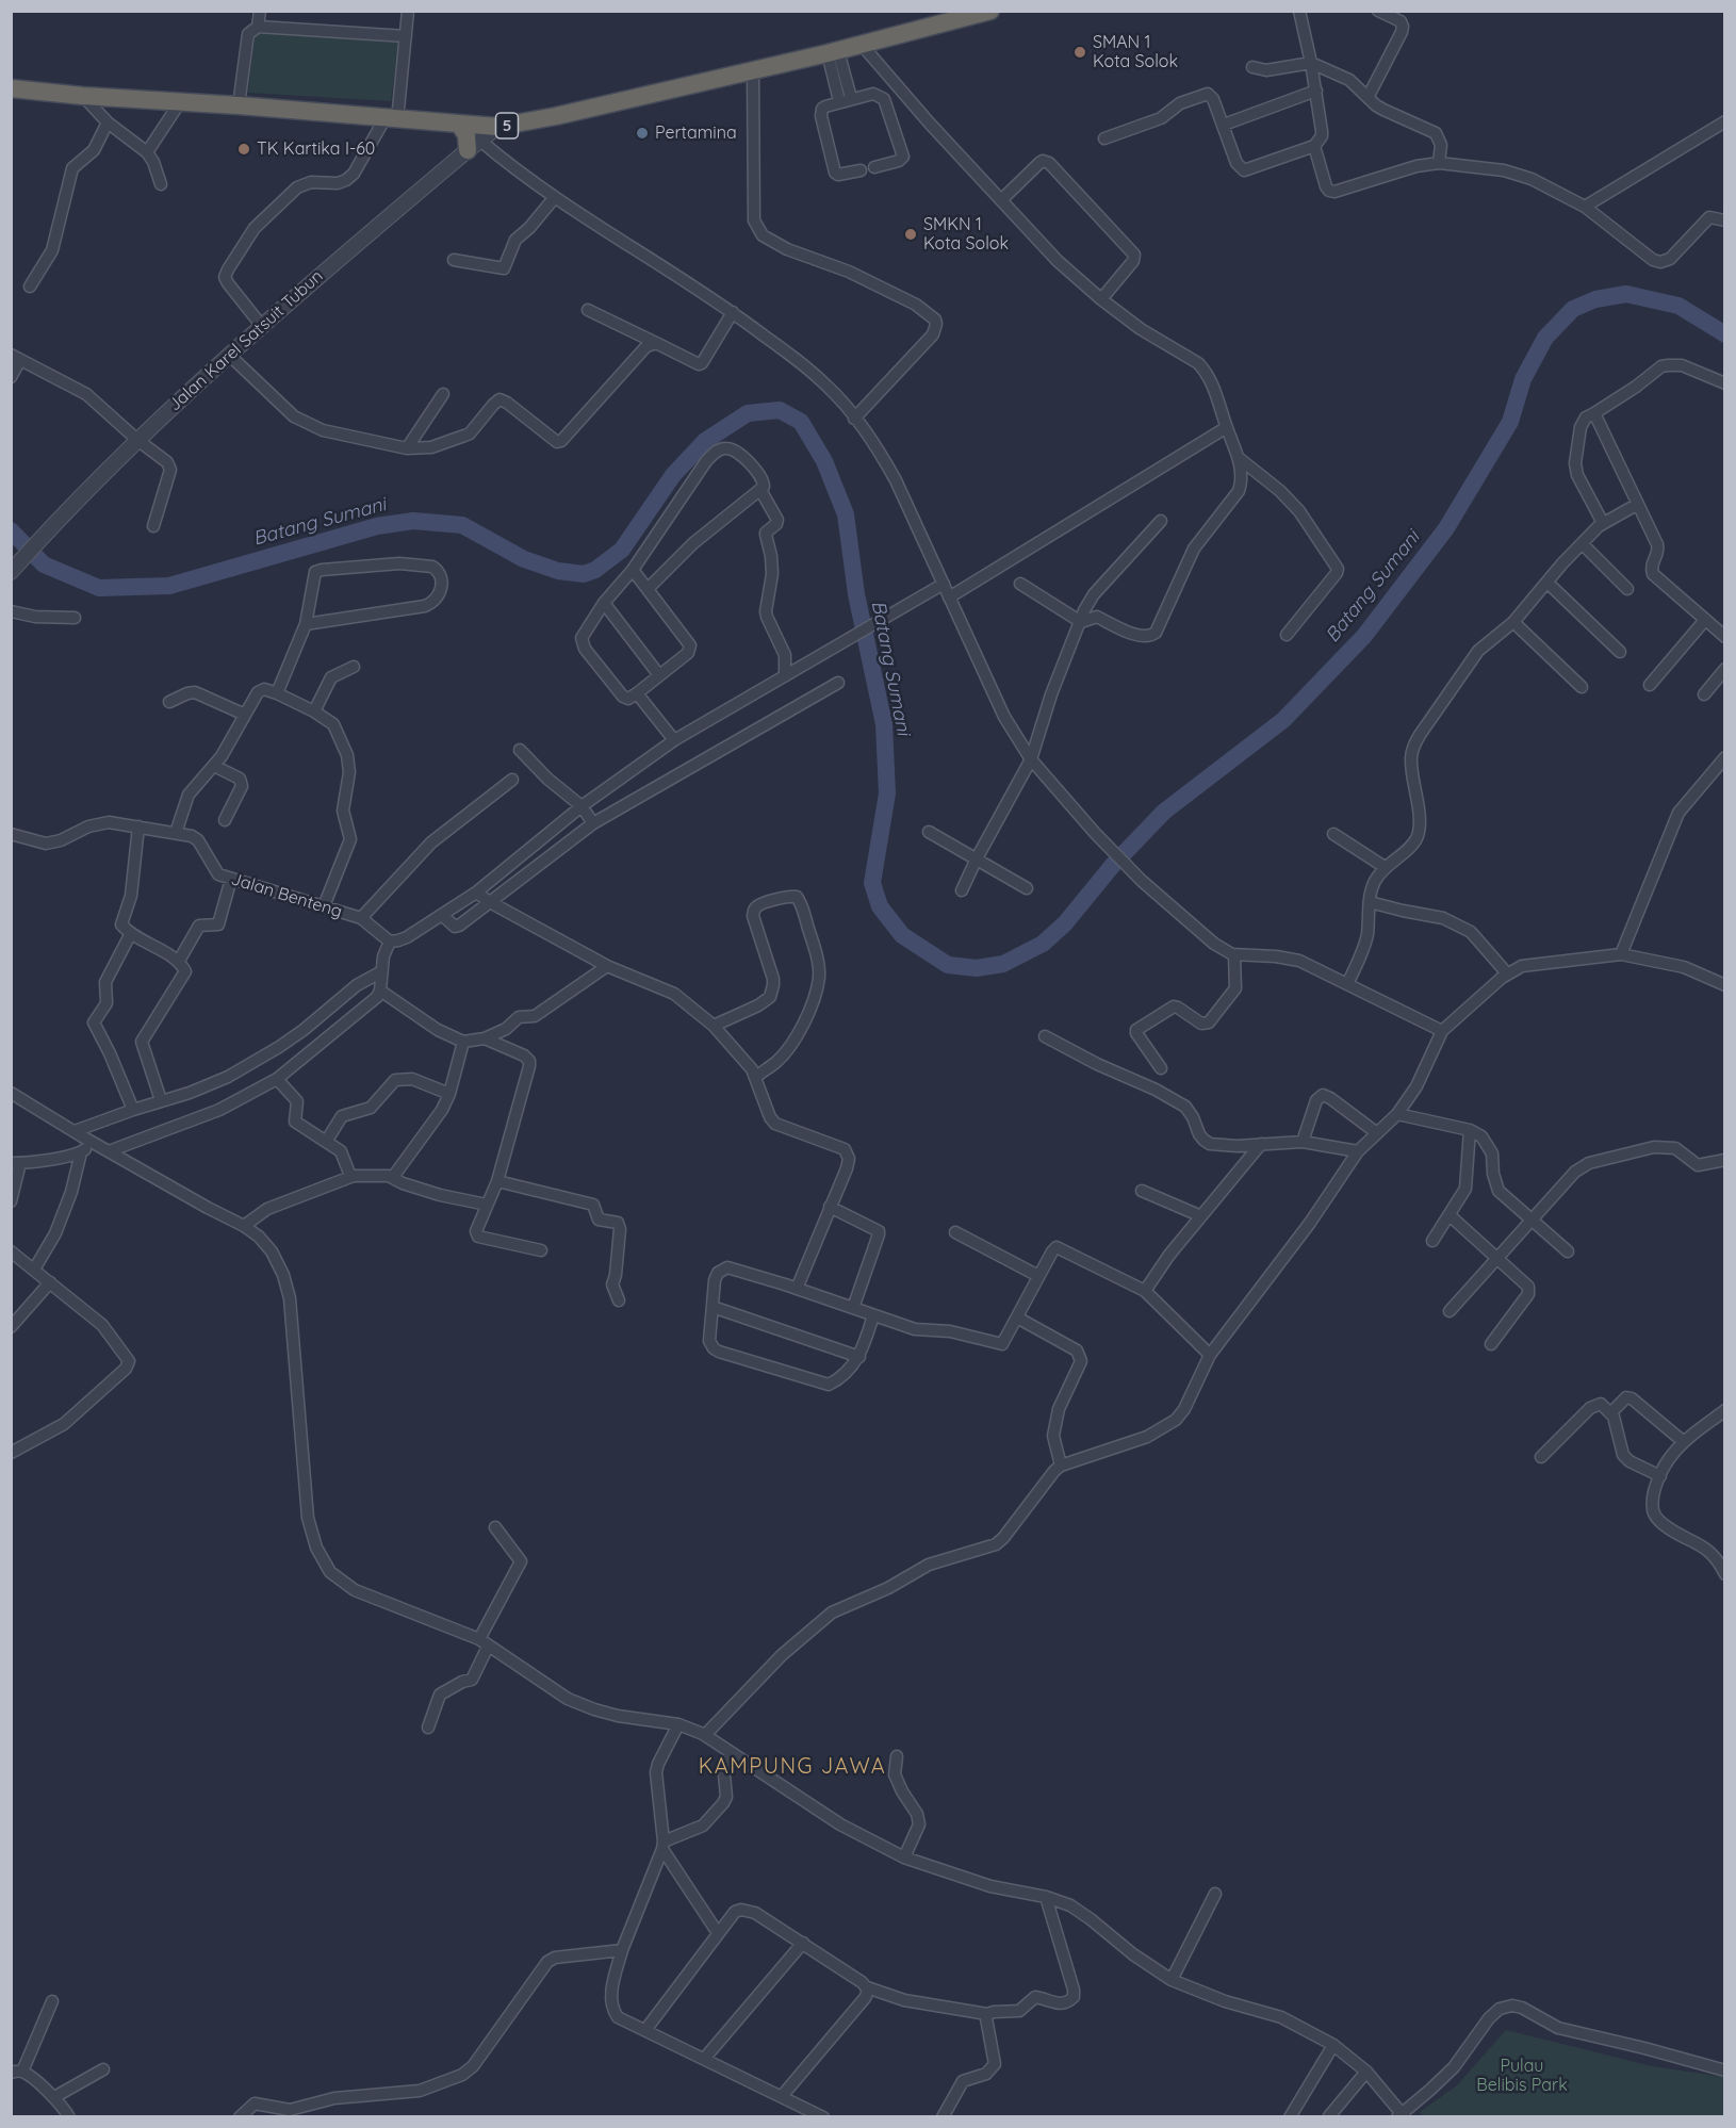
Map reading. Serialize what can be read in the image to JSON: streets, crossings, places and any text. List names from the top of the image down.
{
  "streets": {
    "highway": ["5"],
    "street": ["Jalan Karel Satsuit Tubun", "Jalan Benteng"]
  },
  "crossings": [
    ["5", "Jalan Karel Satsuit Tubun"]
  ],
  "districts": ["KAMPUNG JAWA"],
  "water": ["Batang Sumani"],
  "parks": ["Pulau Belibis Park"],
  "places": [
    "SMAN 1 Kota Solok",
    "Pertamina",
    "TK Kartika I-60",
    "SMKN 1 Kota Solok"
  ]
}
